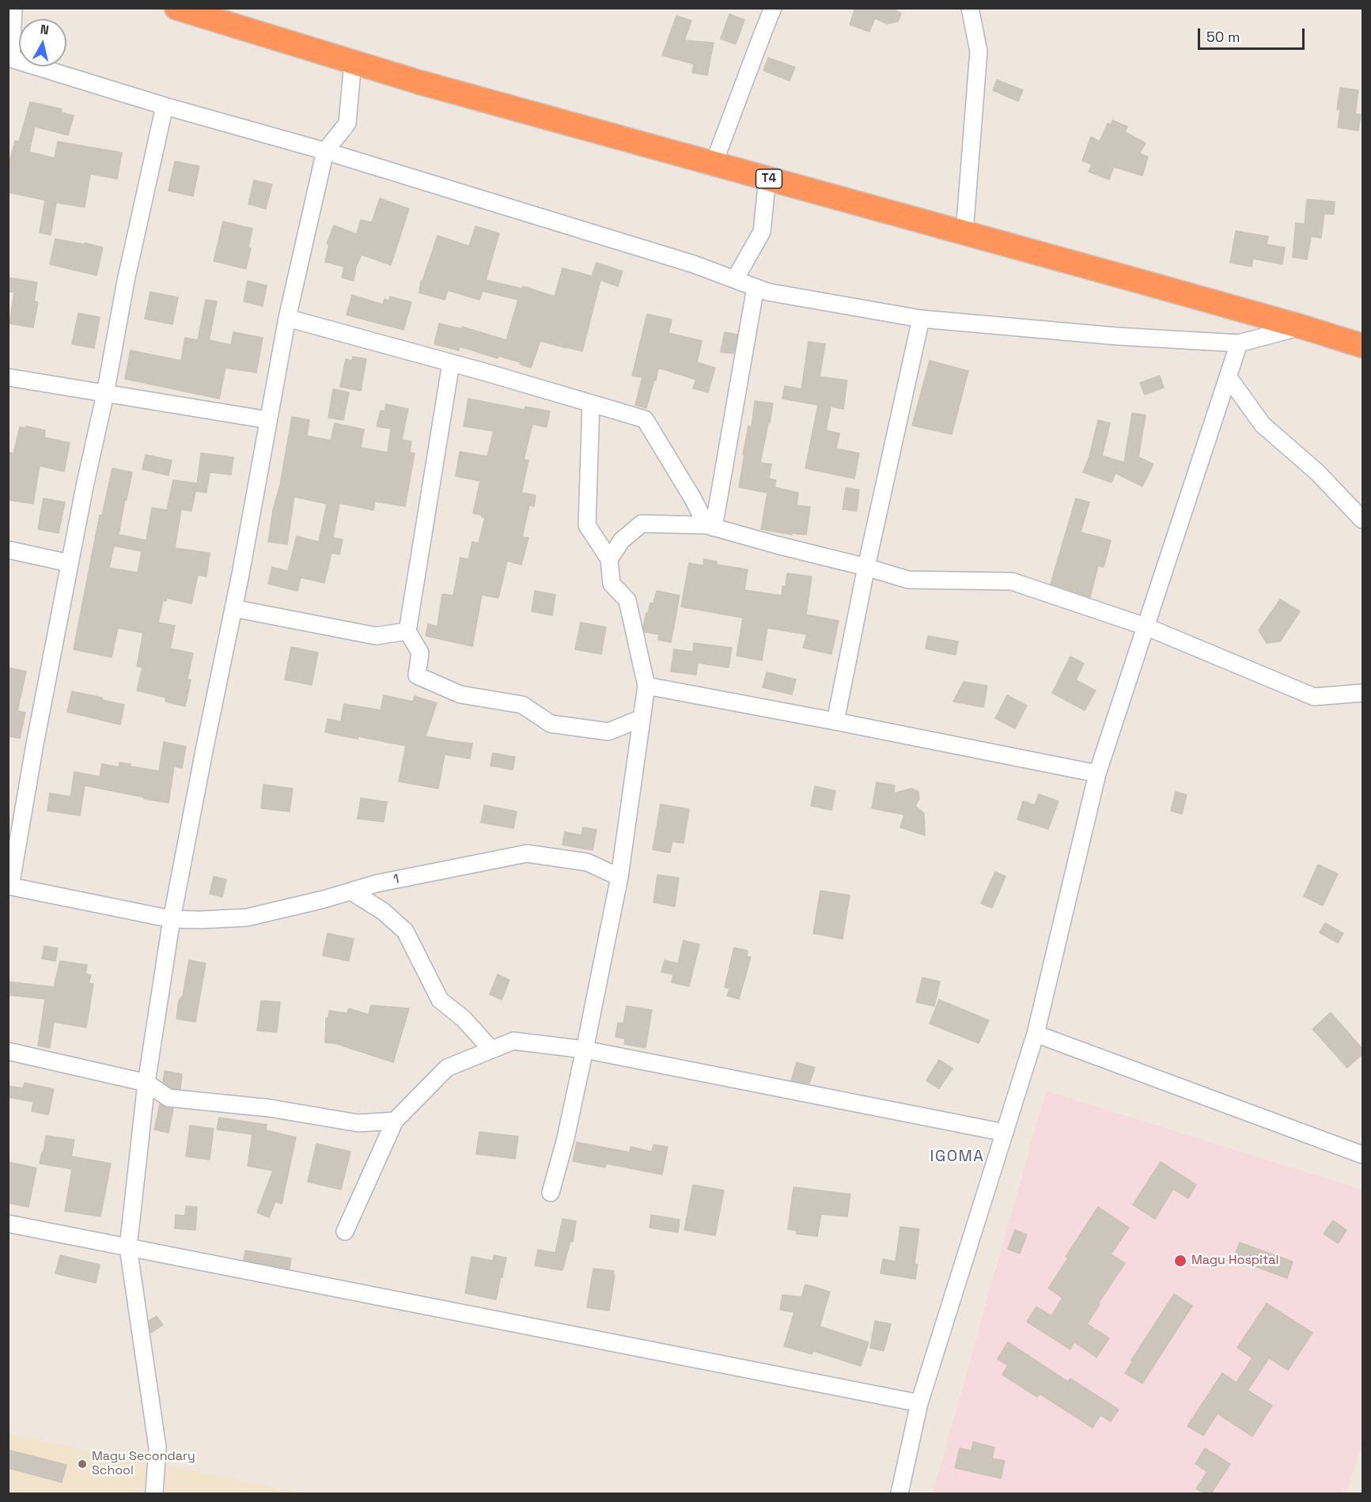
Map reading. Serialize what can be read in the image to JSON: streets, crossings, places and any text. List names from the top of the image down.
{
  "streets": {
    "highway": ["T4"],
    "street": ["1"]
  },
  "districts": ["IGOMA"],
  "places": ["Magu Hospital", "Magu Secondary School"],
  "scale_bar": "50 m",
  "north": "top"
}
